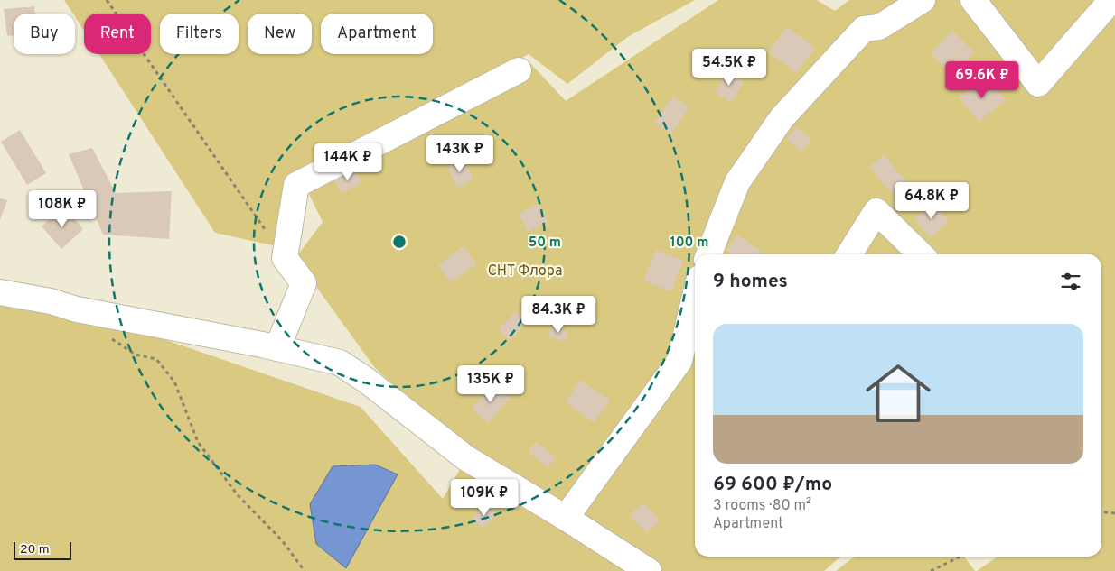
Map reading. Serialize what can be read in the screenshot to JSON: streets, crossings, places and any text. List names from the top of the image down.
{
  "parks": ["СНТ Флора"],
  "scale_bar": "20 m",
  "page": {
    "chip": [
      "Buy",
      "Rent",
      "Filters",
      "New",
      "Apartment"
    ],
    "price": [
      "54.5K ₽",
      "69.6K ₽",
      "143K ₽",
      "144K ₽",
      "64.8K ₽",
      "108K ₽",
      "84.3K ₽",
      "135K ₽",
      "109K ₽"
    ],
    "heading": "9 homes",
    "list": [
      {
        "name": "69 600 ₽/mo",
        "note": "3 rooms · 80 m² · Apartment"
      }
    ],
    "scale": "20 m"
  },
  "rings": ["50 m", "100 m"]
}
